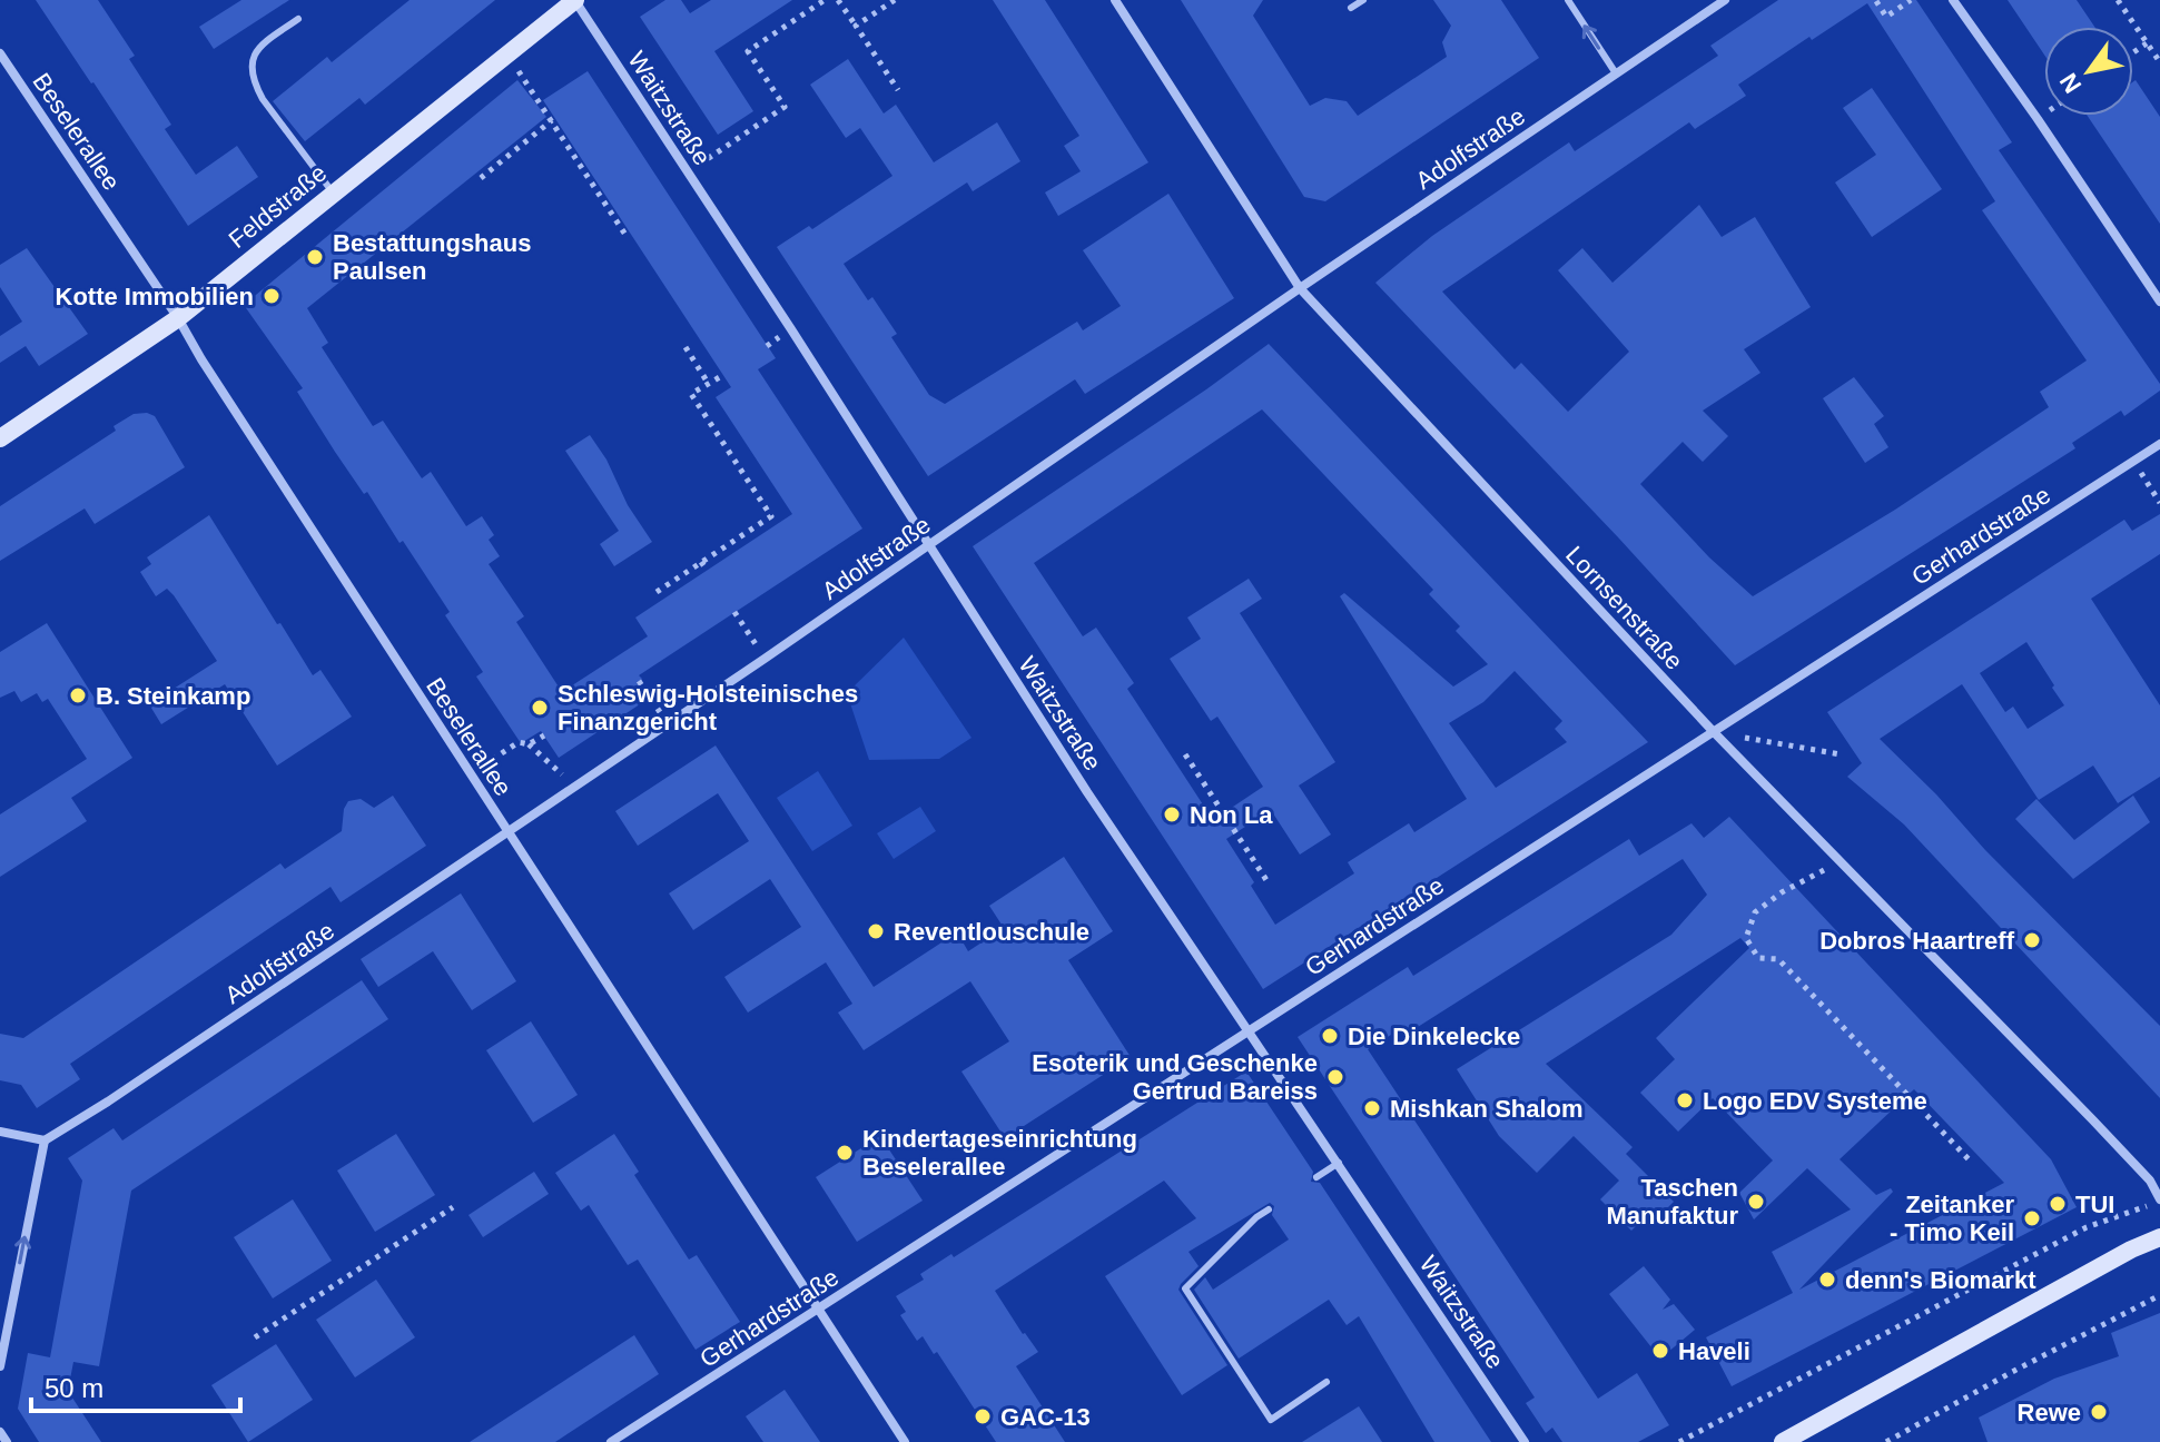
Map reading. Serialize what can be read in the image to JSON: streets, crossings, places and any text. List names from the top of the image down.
{
  "streets": {
    "street": [
      "Waitzstraße",
      "Beselerallee",
      "Adolfstraße",
      "Feldstraße",
      "Gerhardstraße",
      "Lornsenstraße"
    ]
  },
  "crossings": [
    ["Waitzstraße", "Adolfstraße"],
    ["Waitzstraße", "Feldstraße"],
    ["Waitzstraße", "Gerhardstraße"],
    ["Beselerallee", "Adolfstraße"],
    ["Beselerallee", "Feldstraße"],
    ["Beselerallee", "Gerhardstraße"],
    ["Adolfstraße", "Lornsenstraße"],
    ["Gerhardstraße", "Lornsenstraße"]
  ],
  "places": [
    "Bestattungshaus Paulsen",
    "Kotte Immobilien",
    "B. Steinkamp",
    "Schleswig-Holsteinisches Finanzgericht",
    "Non La",
    "Reventlouschule",
    "Dobros Haartreff",
    "Die Dinkelecke",
    "Esoterik und Geschenke Gertrud Bareiss",
    "Logo EDV Systeme",
    "Mishkan Shalom",
    "Kindertageseinrichtung Beselerallee",
    "Taschen Manufaktur",
    "TUI",
    "Zeitanker - Timo Keil",
    "denn's Biomarkt",
    "Haveli",
    "Rewe",
    "GAC-13"
  ],
  "scale_bar": "50 m",
  "north": "bottom left"
}
